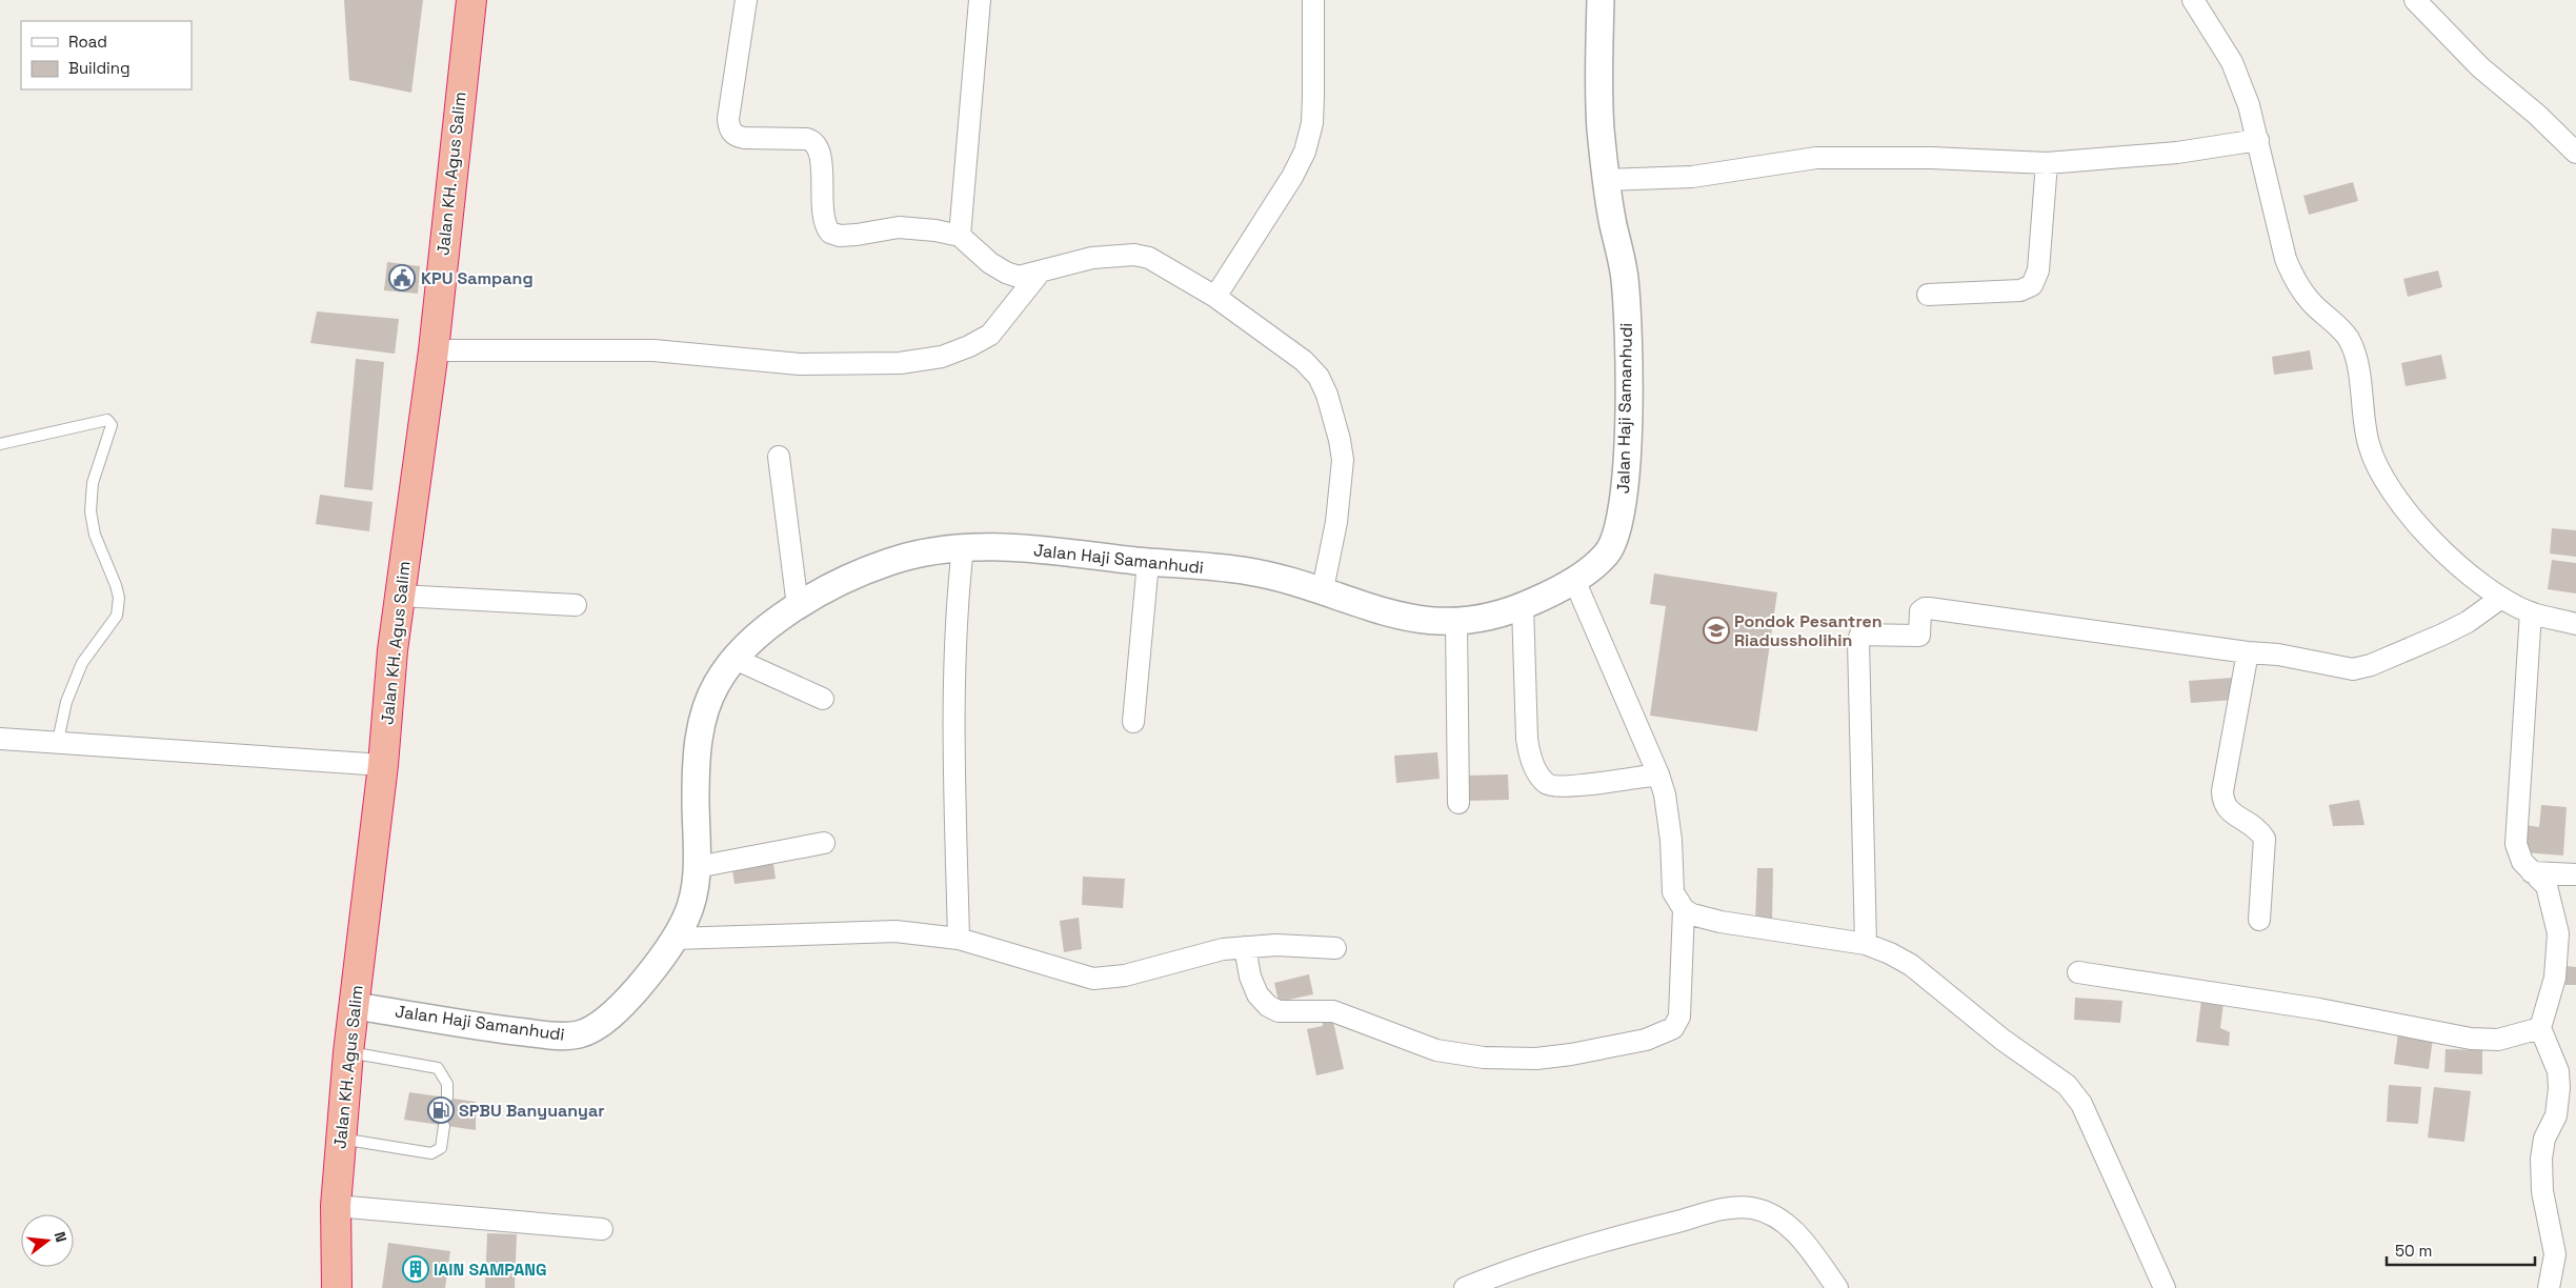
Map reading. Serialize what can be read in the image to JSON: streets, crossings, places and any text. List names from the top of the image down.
{
  "streets": {
    "highway": ["Jalan KH. Agus Salim"],
    "street": ["Jalan Haji Samanhudi"]
  },
  "crossings": [
    ["Jalan KH. Agus Salim", "Jalan Haji Samanhudi"]
  ],
  "places": {
    "public building": ["KPU Sampang"],
    "school or university": ["Pondok Pesantren Riadussholihin"],
    "fuel station": ["SPBU Banyuanyar"],
    "building": ["IAIN SAMPANG"]
  },
  "legend": ["Road", "Building"],
  "scale_bar": "50 m",
  "north": "right"
}
